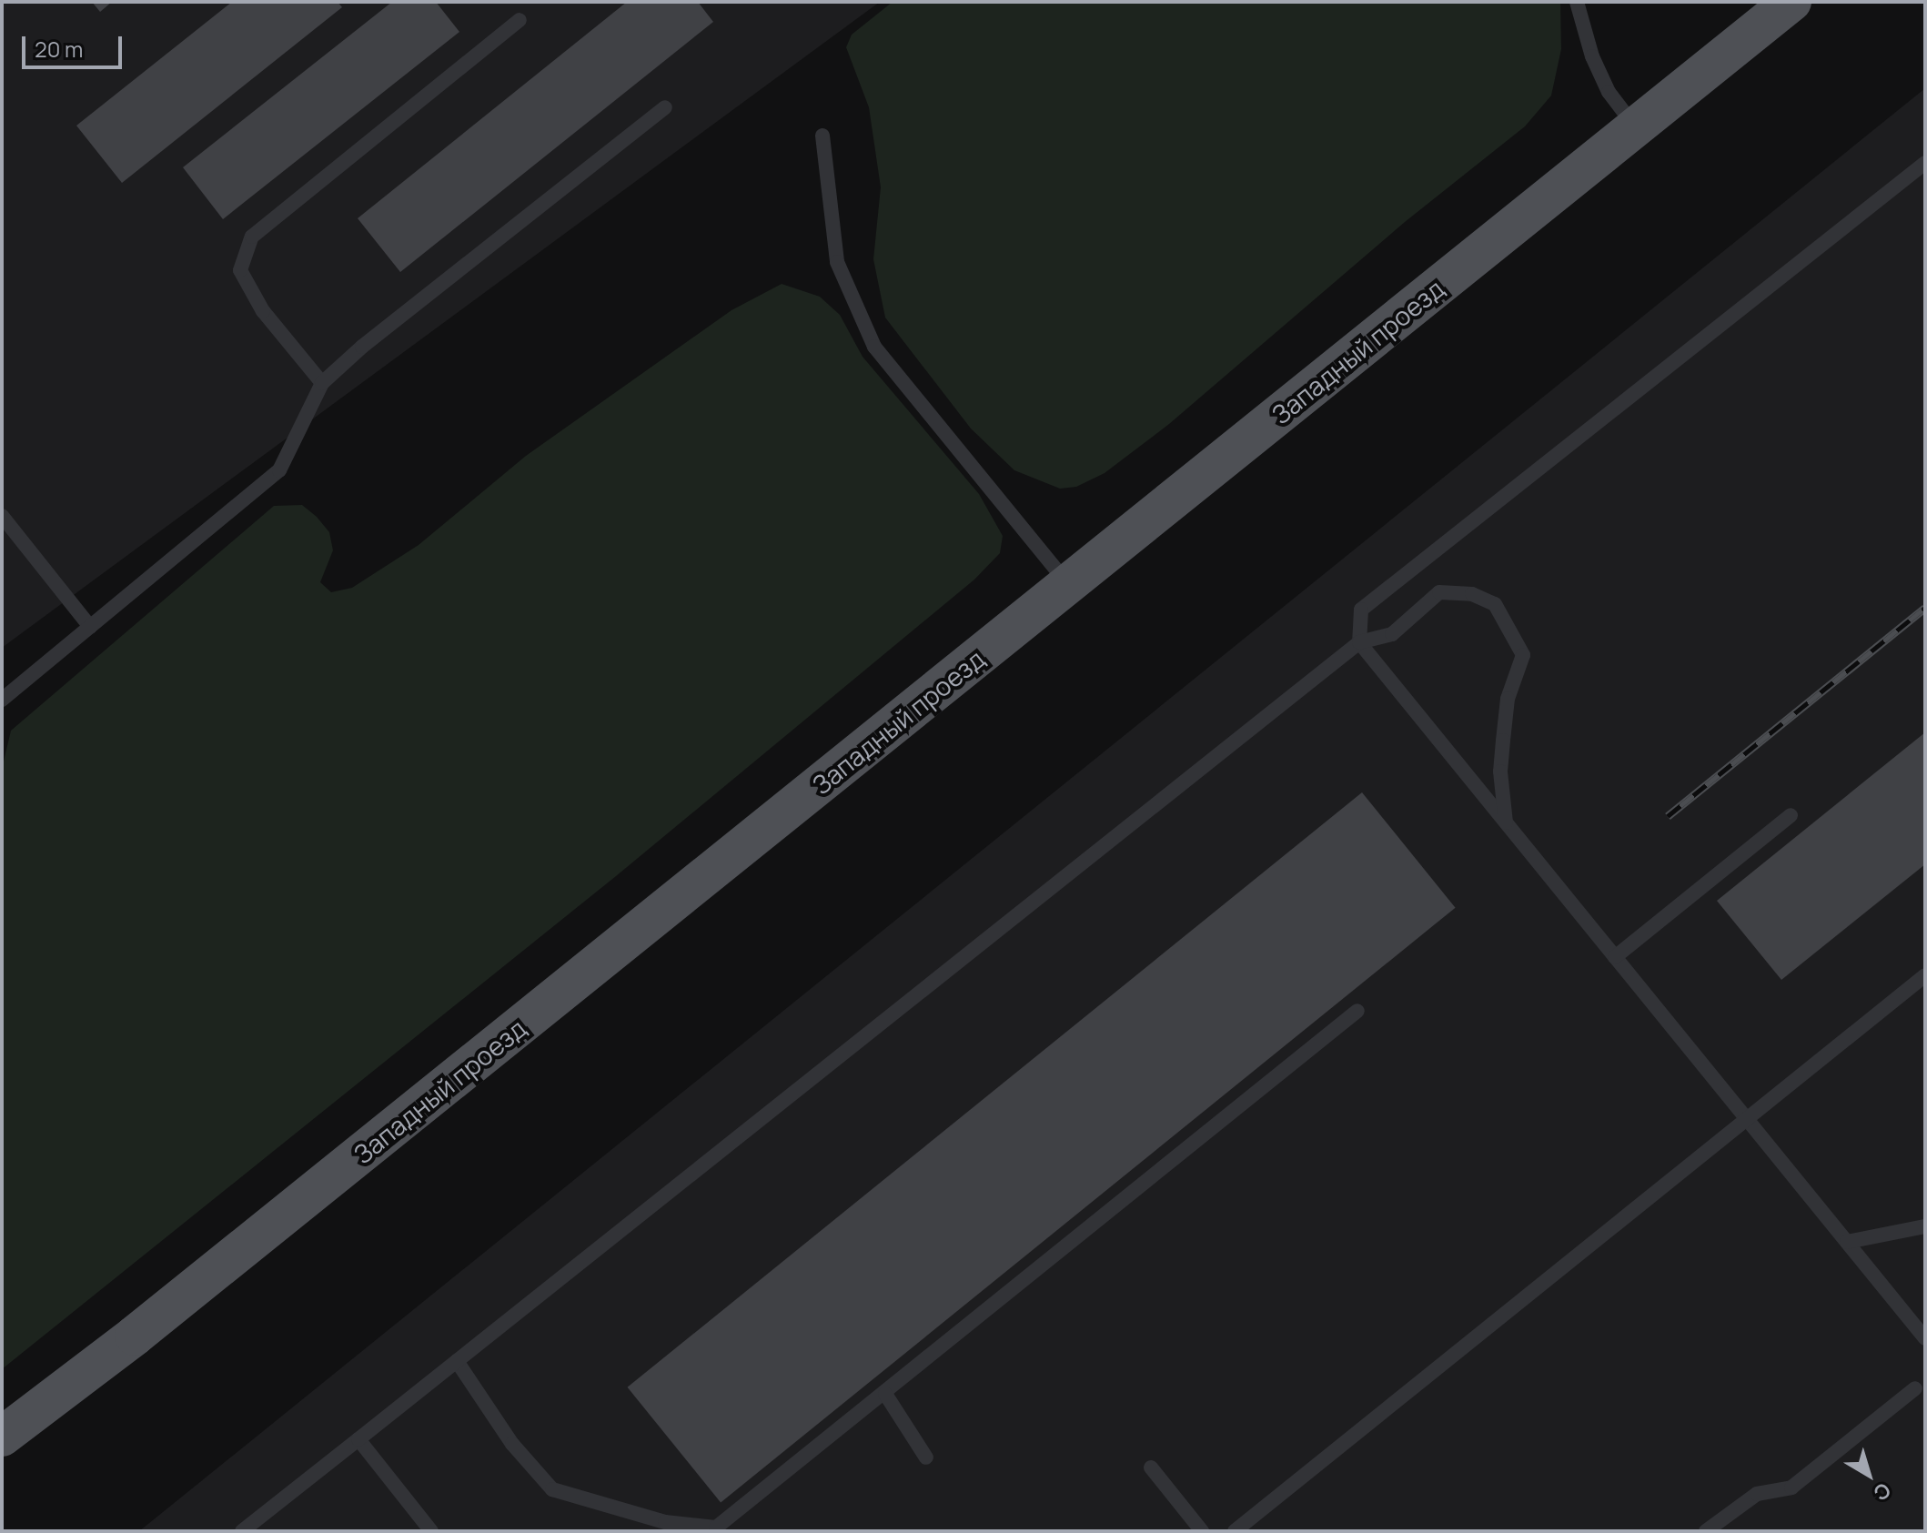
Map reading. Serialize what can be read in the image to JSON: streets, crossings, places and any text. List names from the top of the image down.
{
  "streets": {
    "main road": ["Западный проезд"]
  },
  "scale_bar": "20 m",
  "north": "bottom right"
}
